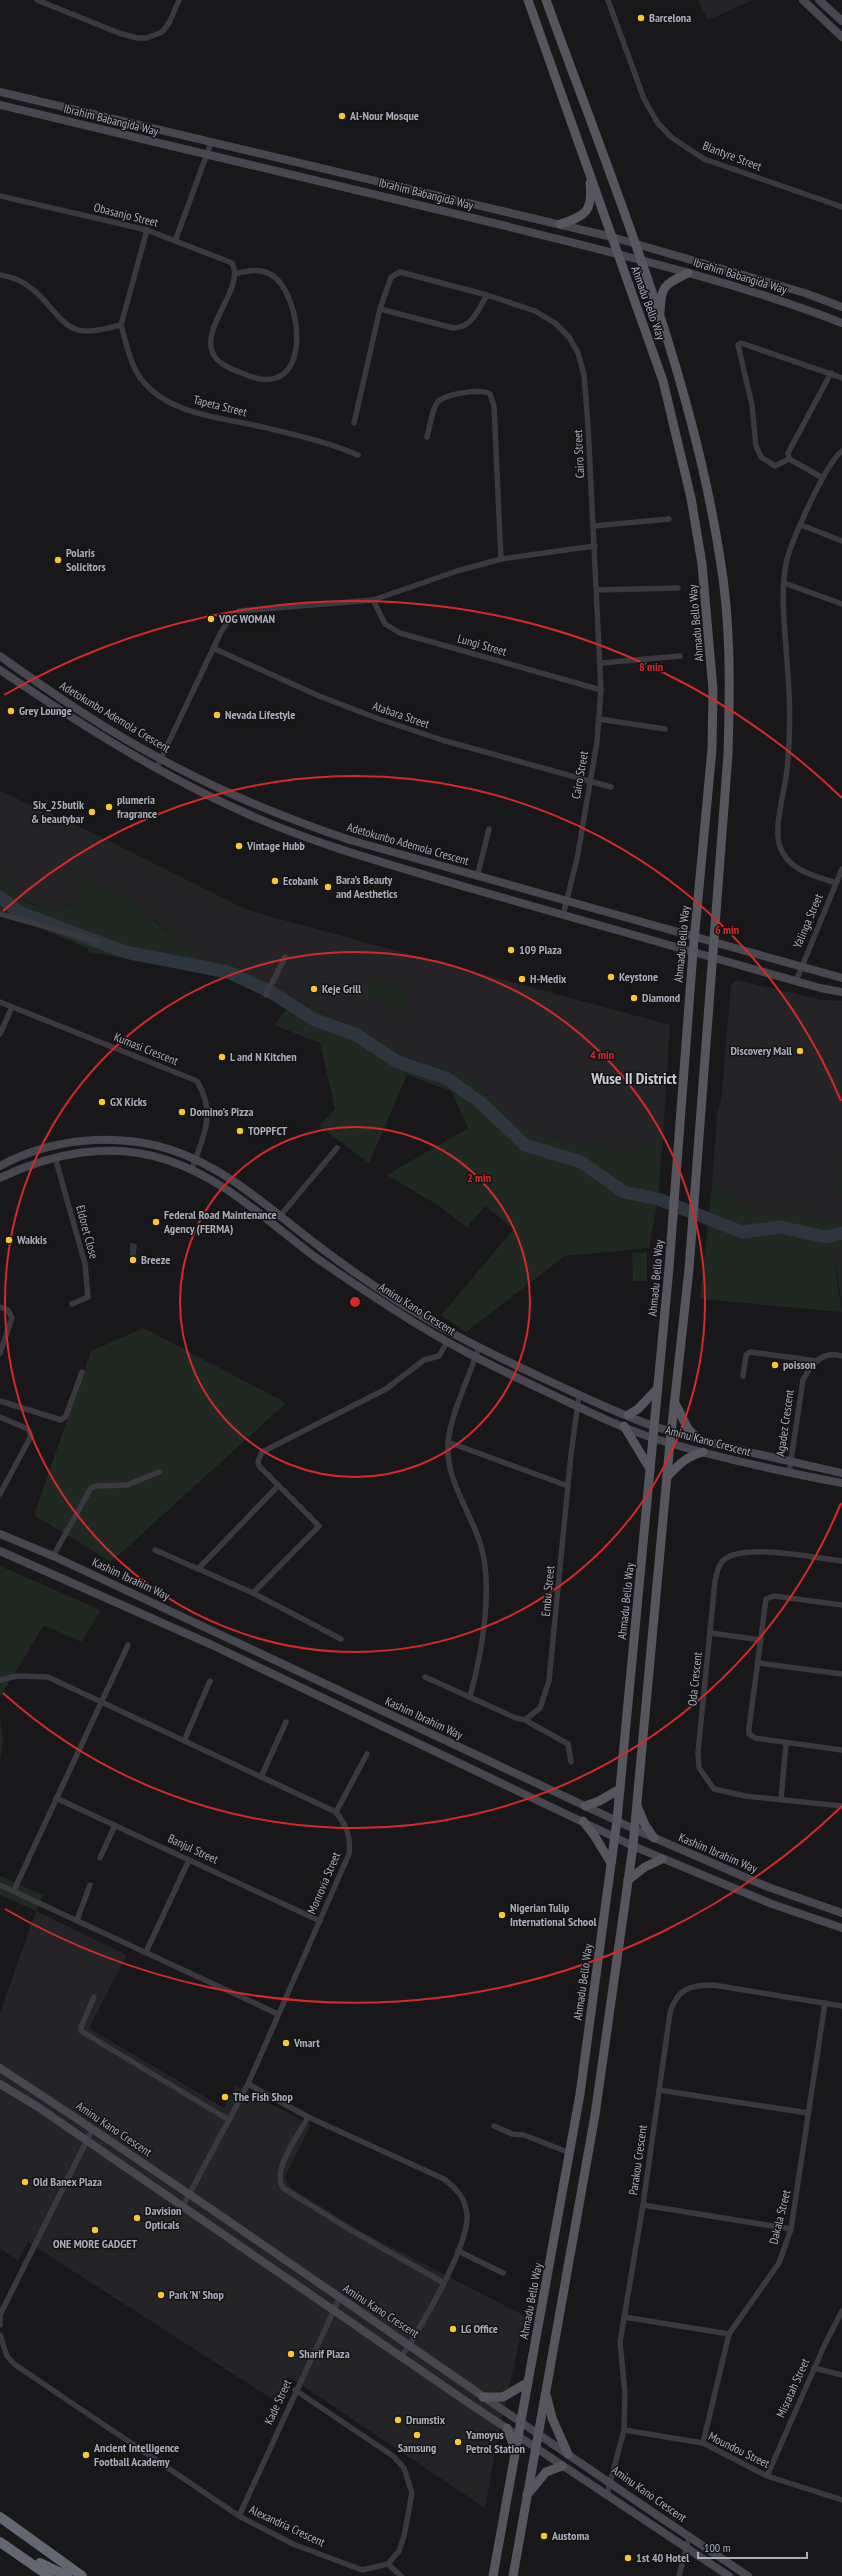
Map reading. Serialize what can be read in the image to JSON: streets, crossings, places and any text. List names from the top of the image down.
{
  "streets": {
    "main road": [
      "Ibrahim Babangida Way",
      "Ahmadu Bello Way",
      "Adetokunbo Ademola Crescent",
      "Aminu Kano Crescent",
      "Kashim Ibrahim Way"
    ],
    "street": [
      "Blantyre Street",
      "Obasanjo Street",
      "Tapeta Street",
      "Cairo Street",
      "Lungi Street",
      "Atabara Street",
      "Yalinga Street",
      "Kumasi Crescent",
      "Eldoret Close",
      "Agadez Crescent",
      "Embu Street",
      "Oda Crescent",
      "Banjul Street",
      "Monrovia Street",
      "Parakou Crescent",
      "Dakala Street",
      "Misratah Street",
      "Kade Street",
      "Moundou Street",
      "Alexandria Crescent"
    ]
  },
  "crossings": [
    ["Ibrahim Babangida Way", "Ahmadu Bello Way"],
    ["Ahmadu Bello Way", "Adetokunbo Ademola Crescent"],
    ["Ahmadu Bello Way", "Aminu Kano Crescent"],
    ["Ahmadu Bello Way", "Kashim Ibrahim Way"],
    ["Cairo Street", "Lungi Street"],
    ["Cairo Street", "Atabara Street"],
    ["Cairo Street", "Adetokunbo Ademola Crescent"],
    ["Adetokunbo Ademola Crescent", "Yalinga Street"],
    ["Kumasi Crescent", "Aminu Kano Crescent"],
    ["Eldoret Close", "Aminu Kano Crescent"],
    ["Aminu Kano Crescent", "Agadez Crescent"],
    ["Aminu Kano Crescent", "Embu Street"],
    ["Aminu Kano Crescent", "Monrovia Street"],
    ["Aminu Kano Crescent", "Parakou Crescent"],
    ["Aminu Kano Crescent", "Kade Street"],
    ["Banjul Street", "Monrovia Street"],
    ["Parakou Crescent", "Dakala Street"],
    ["Parakou Crescent", "Moundou Street"],
    ["Dakala Street", "Moundou Street"],
    ["Misratah Street", "Moundou Street"],
    ["Kade Street", "Alexandria Crescent"]
  ],
  "districts": ["Wuse II District"],
  "places": [
    "Barcelona",
    "Al-Nour Mosque",
    "Polaris Solicitors",
    "VOG WOMAN",
    "Grey Lounge",
    "Nevada Lifestyle",
    "plumeria fragrance",
    "Six_25butik & beautybar",
    "Vintage Hubb",
    "Ecobank",
    "Bara’s Beauty and Aesthetics",
    "109 Plaza",
    "Keystone",
    "H-Medix",
    "Keje Grill",
    "Diamond",
    "Discovery Mall",
    "L and N Kitchen",
    "GX Kicks",
    "Domino's Pizza",
    "TOPPFCT",
    "Federal Road Maintenance Agency (FERMA)",
    "Wakkis",
    "Breeze",
    "poisson",
    "Nigerian Tulip International School",
    "Vmart",
    "The Fish Shop",
    "Old Banex Plaza",
    "Davision Opticals",
    "ONE MORE GADGET",
    "Park 'N' Shop",
    "LG Office",
    "Sharif Plaza",
    "Drumstix",
    "Samsung",
    "Yamoyus Petrol Station",
    "Ancient Intelligence Football Academy",
    "Austoma",
    "1st 40 Hotel"
  ],
  "scale_bar": "100 m",
  "rings": [
    "8 min",
    "6 min",
    "4 min",
    "2 min"
  ]
}
